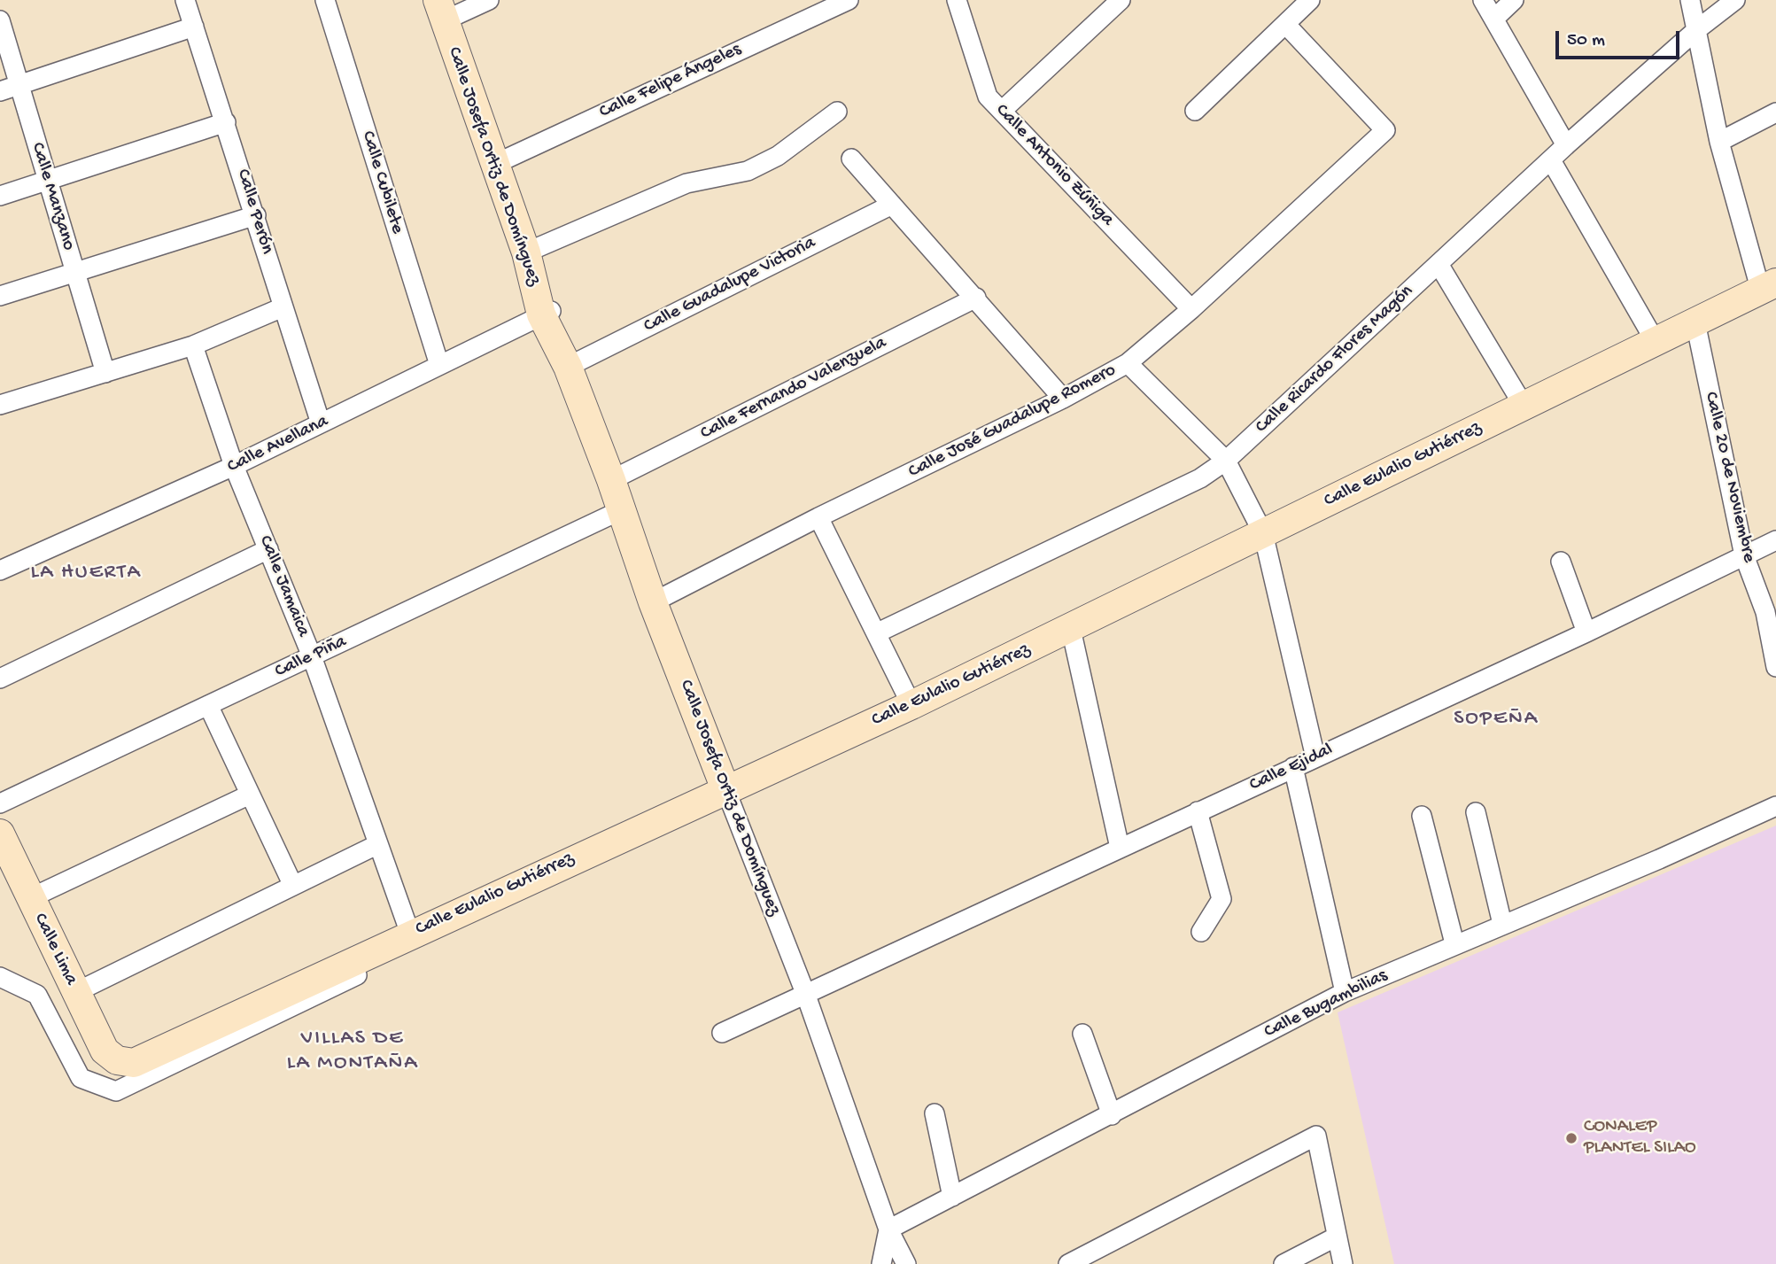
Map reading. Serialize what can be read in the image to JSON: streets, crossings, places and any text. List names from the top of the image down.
{
  "streets": {
    "street": [
      "Calle Felipe Ángeles",
      "Calle Antonio Zúñiga",
      "Calle Josefa Ortiz de Domínguez",
      "Calle Cubilete",
      "Calle Manzano",
      "Calle Perón",
      "Calle Guadalupe Victoria",
      "Calle Ricardo Flores Magón",
      "Calle Fernando Valenzuela",
      "Calle José Guadalupe Romero",
      "Calle Avellana",
      "Calle Eulalio Gutiérrez",
      "Calle 20 de Noviembre",
      "Calle Jamaica",
      "Calle Piña",
      "Calle Ejidal",
      "Calle Lima",
      "Calle Bugambilias"
    ]
  },
  "crossings": [
    ["Calle Felipe Ángeles", "Calle Josefa Ortiz de Domínguez"],
    ["Calle Antonio Zúñiga", "Calle José Guadalupe Romero"],
    ["Calle Josefa Ortiz de Domínguez", "Calle Guadalupe Victoria"],
    ["Calle Josefa Ortiz de Domínguez", "Calle Fernando Valenzuela"],
    ["Calle Josefa Ortiz de Domínguez", "Calle José Guadalupe Romero"],
    ["Calle Josefa Ortiz de Domínguez", "Calle Avellana"],
    ["Calle Josefa Ortiz de Domínguez", "Calle Eulalio Gutiérrez"],
    ["Calle Josefa Ortiz de Domínguez", "Calle Piña"],
    ["Calle Josefa Ortiz de Domínguez", "Calle Ejidal"],
    ["Calle Josefa Ortiz de Domínguez", "Calle Bugambilias"],
    ["Calle Cubilete", "Calle Avellana"],
    ["Calle Perón", "Calle Avellana"],
    ["Calle Avellana", "Calle Jamaica"],
    ["Calle Eulalio Gutiérrez", "Calle 20 de Noviembre"],
    ["Calle Eulalio Gutiérrez", "Calle Jamaica"],
    ["Calle Eulalio Gutiérrez", "Calle Lima"],
    ["Calle 20 de Noviembre", "Calle Ejidal"],
    ["Calle Jamaica", "Calle Piña"]
  ],
  "districts": ["LA HUERTA", "SOPEÑA", "VILLAS DE LA MONTAÑA"],
  "places": ["CONALEP PLANTEL SILAO"],
  "scale_bar": "50 m"
}
